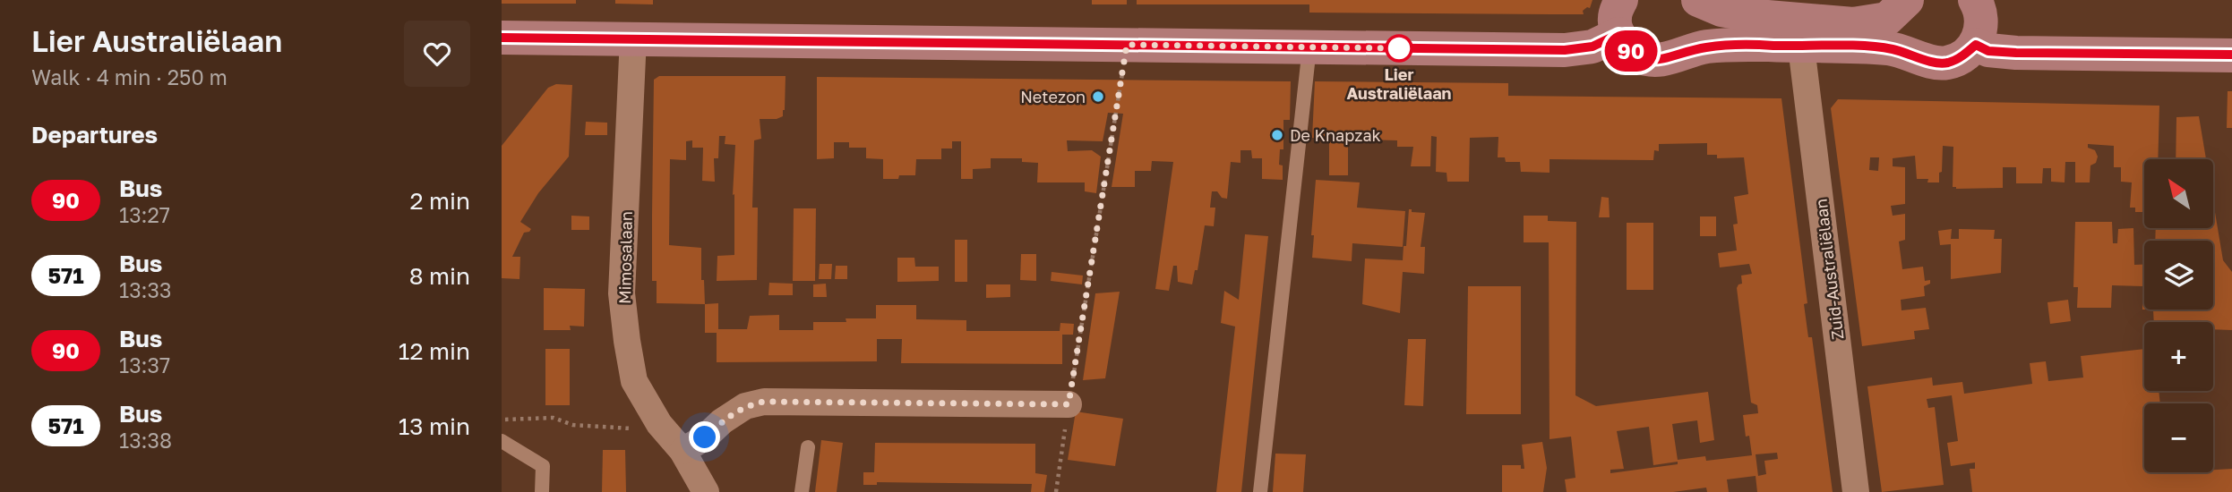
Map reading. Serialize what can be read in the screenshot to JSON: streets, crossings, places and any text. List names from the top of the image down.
{
  "streets": {
    "street": ["Mimosalaan", "Zuid-Australiëlaan"]
  },
  "places": ["Lier Australiëlaan", "Netezon", "De Knapzak"],
  "lines": ["bus line 90"],
  "north": "top left",
  "page": {
    "heading": [
      ["Lier Australiëlaan", "Walk · 4 min · 250 m"],
      "Departures"
    ],
    "on_map": "90",
    "map_buttons": ["+", "−"],
    "list": [
      {
        "mark": "90",
        "name": "Bus",
        "note": "13:27",
        "value": "2 min"
      },
      {
        "mark": "571",
        "name": "Bus",
        "note": "13:33",
        "value": "8 min"
      },
      {
        "mark": "90",
        "name": "Bus",
        "note": "13:37",
        "value": "12 min"
      },
      {
        "mark": "571",
        "name": "Bus",
        "note": "13:38",
        "value": "13 min"
      }
    ]
  }
}
